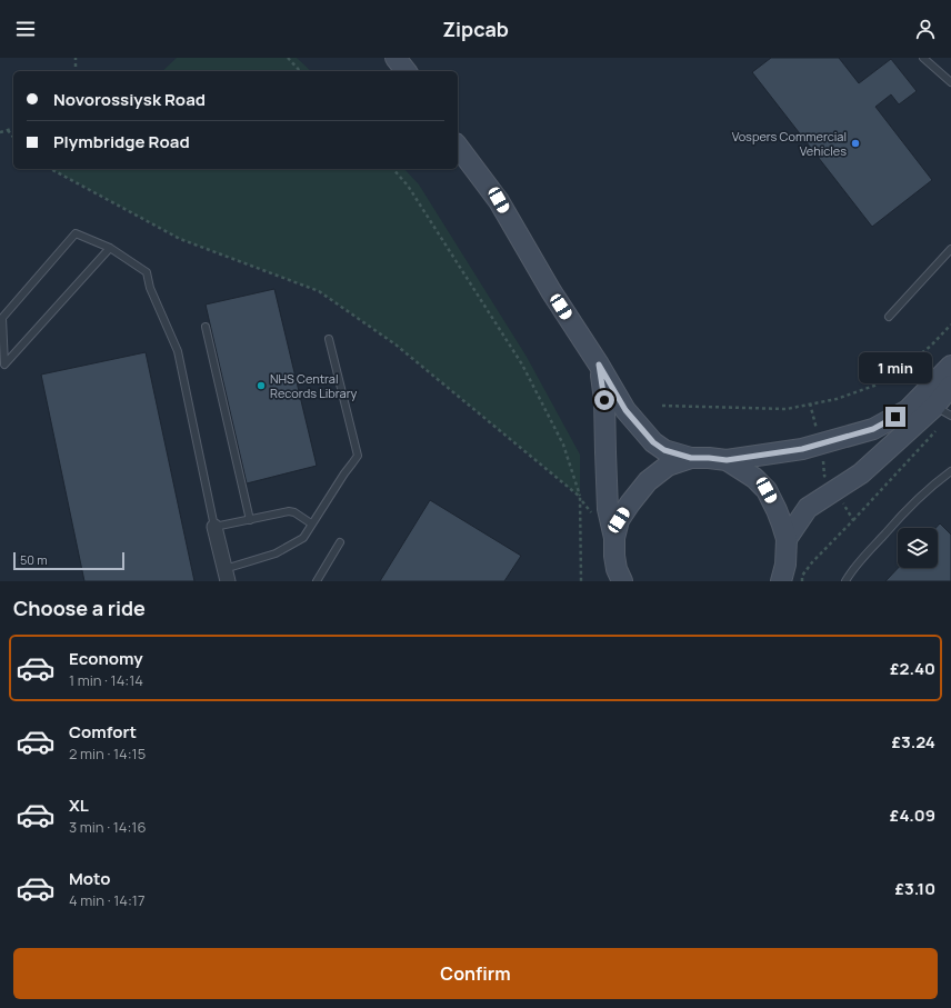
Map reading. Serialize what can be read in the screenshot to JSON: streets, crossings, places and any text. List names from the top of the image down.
{
  "places": ["Vospers Commercial Vehicles", "NHS Central Records Library"],
  "scale_bar": "50 m",
  "page": {
    "header": "Zipcab",
    "banner": ["Novorossiysk Road", "Plymbridge Road"],
    "bubble": "1 min",
    "scale": "50 m",
    "heading": "Choose a ride",
    "list": [
      {
        "name": "Economy",
        "note": "1 min · 14:14",
        "value": "£2.40"
      },
      {
        "name": "Comfort",
        "note": "2 min · 14:15",
        "value": "£3.24"
      },
      {
        "name": "XL",
        "note": "3 min · 14:16",
        "value": "£4.09"
      },
      {
        "name": "Moto",
        "note": "4 min · 14:17",
        "value": "£3.10"
      }
    ],
    "buttons": "Confirm"
  }
}
